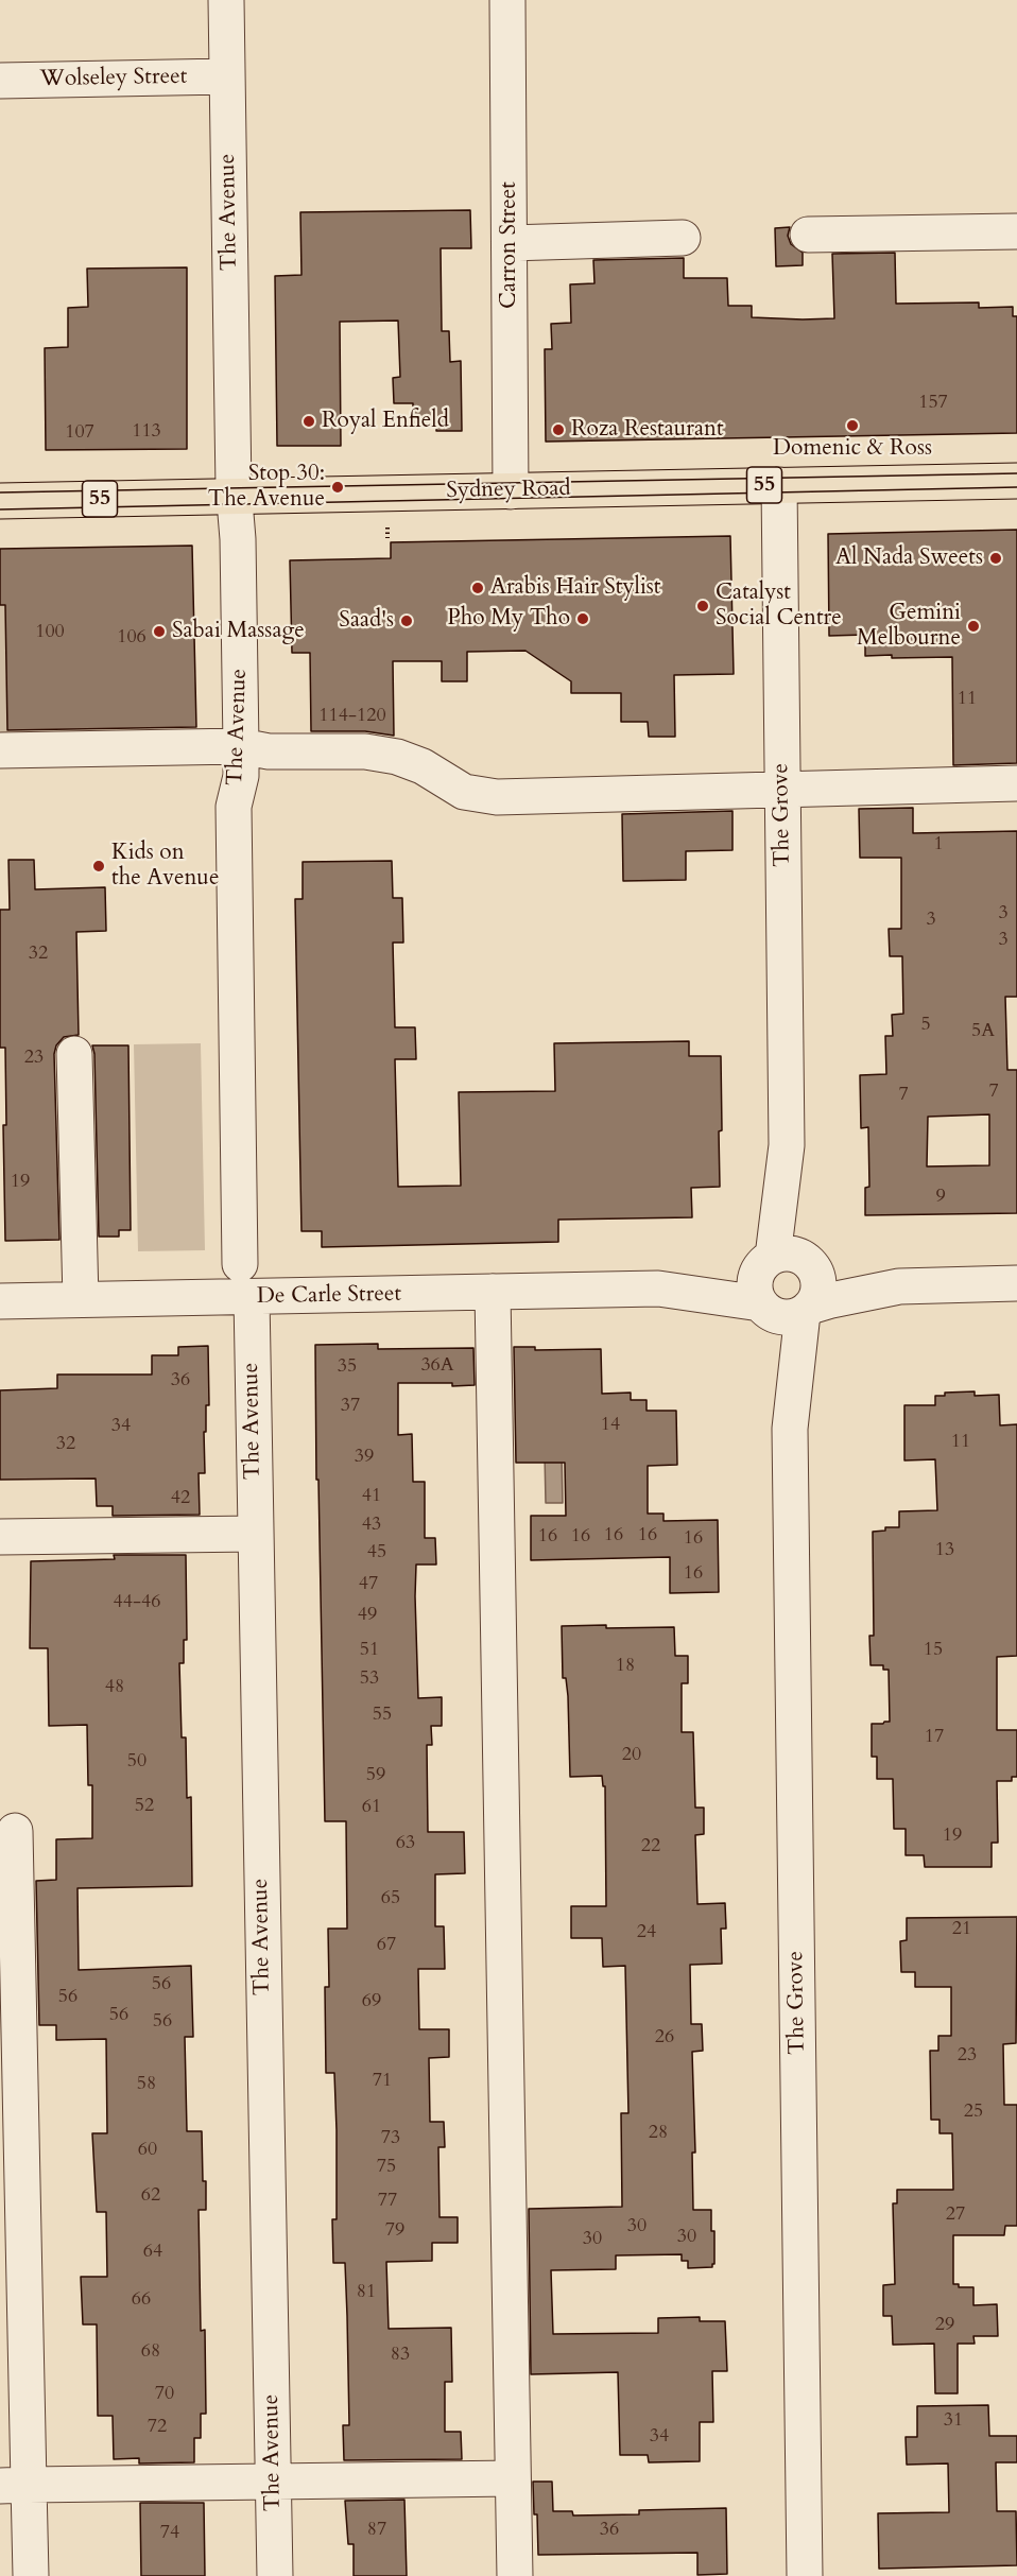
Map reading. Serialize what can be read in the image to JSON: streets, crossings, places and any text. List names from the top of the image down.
{
  "streets": {
    "highway": ["55", "Sydney Road"],
    "street": [
      "Wolseley Street",
      "The Avenue",
      "Carron Street",
      "The Grove",
      "De Carle Street"
    ]
  },
  "crossings": [
    ["Wolseley Street", "The Avenue"],
    ["The Avenue", "Sydney Road"],
    ["The Avenue", "De Carle Street"],
    ["Carron Street", "Sydney Road"],
    ["Sydney Road", "The Grove"],
    ["The Grove", "De Carle Street"]
  ],
  "places": [
    "Royal Enfield",
    "Domenic & Ross",
    "Roza Restaurant",
    "Stop 30: The Avenue",
    "Al Nada Sweets",
    "Arabis Hair Stylist",
    "Catalyst Social Centre",
    "Pho My Tho",
    "Saad's",
    "Gemini Melbourne",
    "Sabai Massage",
    "Kids on the Avenue"
  ],
  "house_numbers": [
    "157",
    "113",
    "107",
    "100",
    "106",
    "11",
    "114-120",
    "1",
    "3",
    "3",
    "3",
    "32",
    "5",
    "5A",
    "23",
    "7",
    "7",
    "19",
    "9",
    "36A",
    "35",
    "36",
    "37",
    "14",
    "34",
    "11",
    "32",
    "39",
    "41",
    "42",
    "43",
    "16",
    "16",
    "16",
    "16",
    "16",
    "13",
    "45",
    "16",
    "47",
    "44-46",
    "49",
    "51",
    "15",
    "18",
    "53",
    "48",
    "55",
    "17",
    "20",
    "50",
    "59",
    "52",
    "61",
    "19",
    "63",
    "22",
    "65",
    "21",
    "24",
    "67",
    "56",
    "56",
    "69",
    "56",
    "56",
    "26",
    "23",
    "71",
    "58",
    "25",
    "28",
    "73",
    "60",
    "75",
    "62",
    "77",
    "27",
    "30",
    "79",
    "30",
    "30",
    "64",
    "81",
    "66",
    "29",
    "68",
    "83",
    "70",
    "31",
    "72",
    "34",
    "87",
    "36",
    "74"
  ]
}
